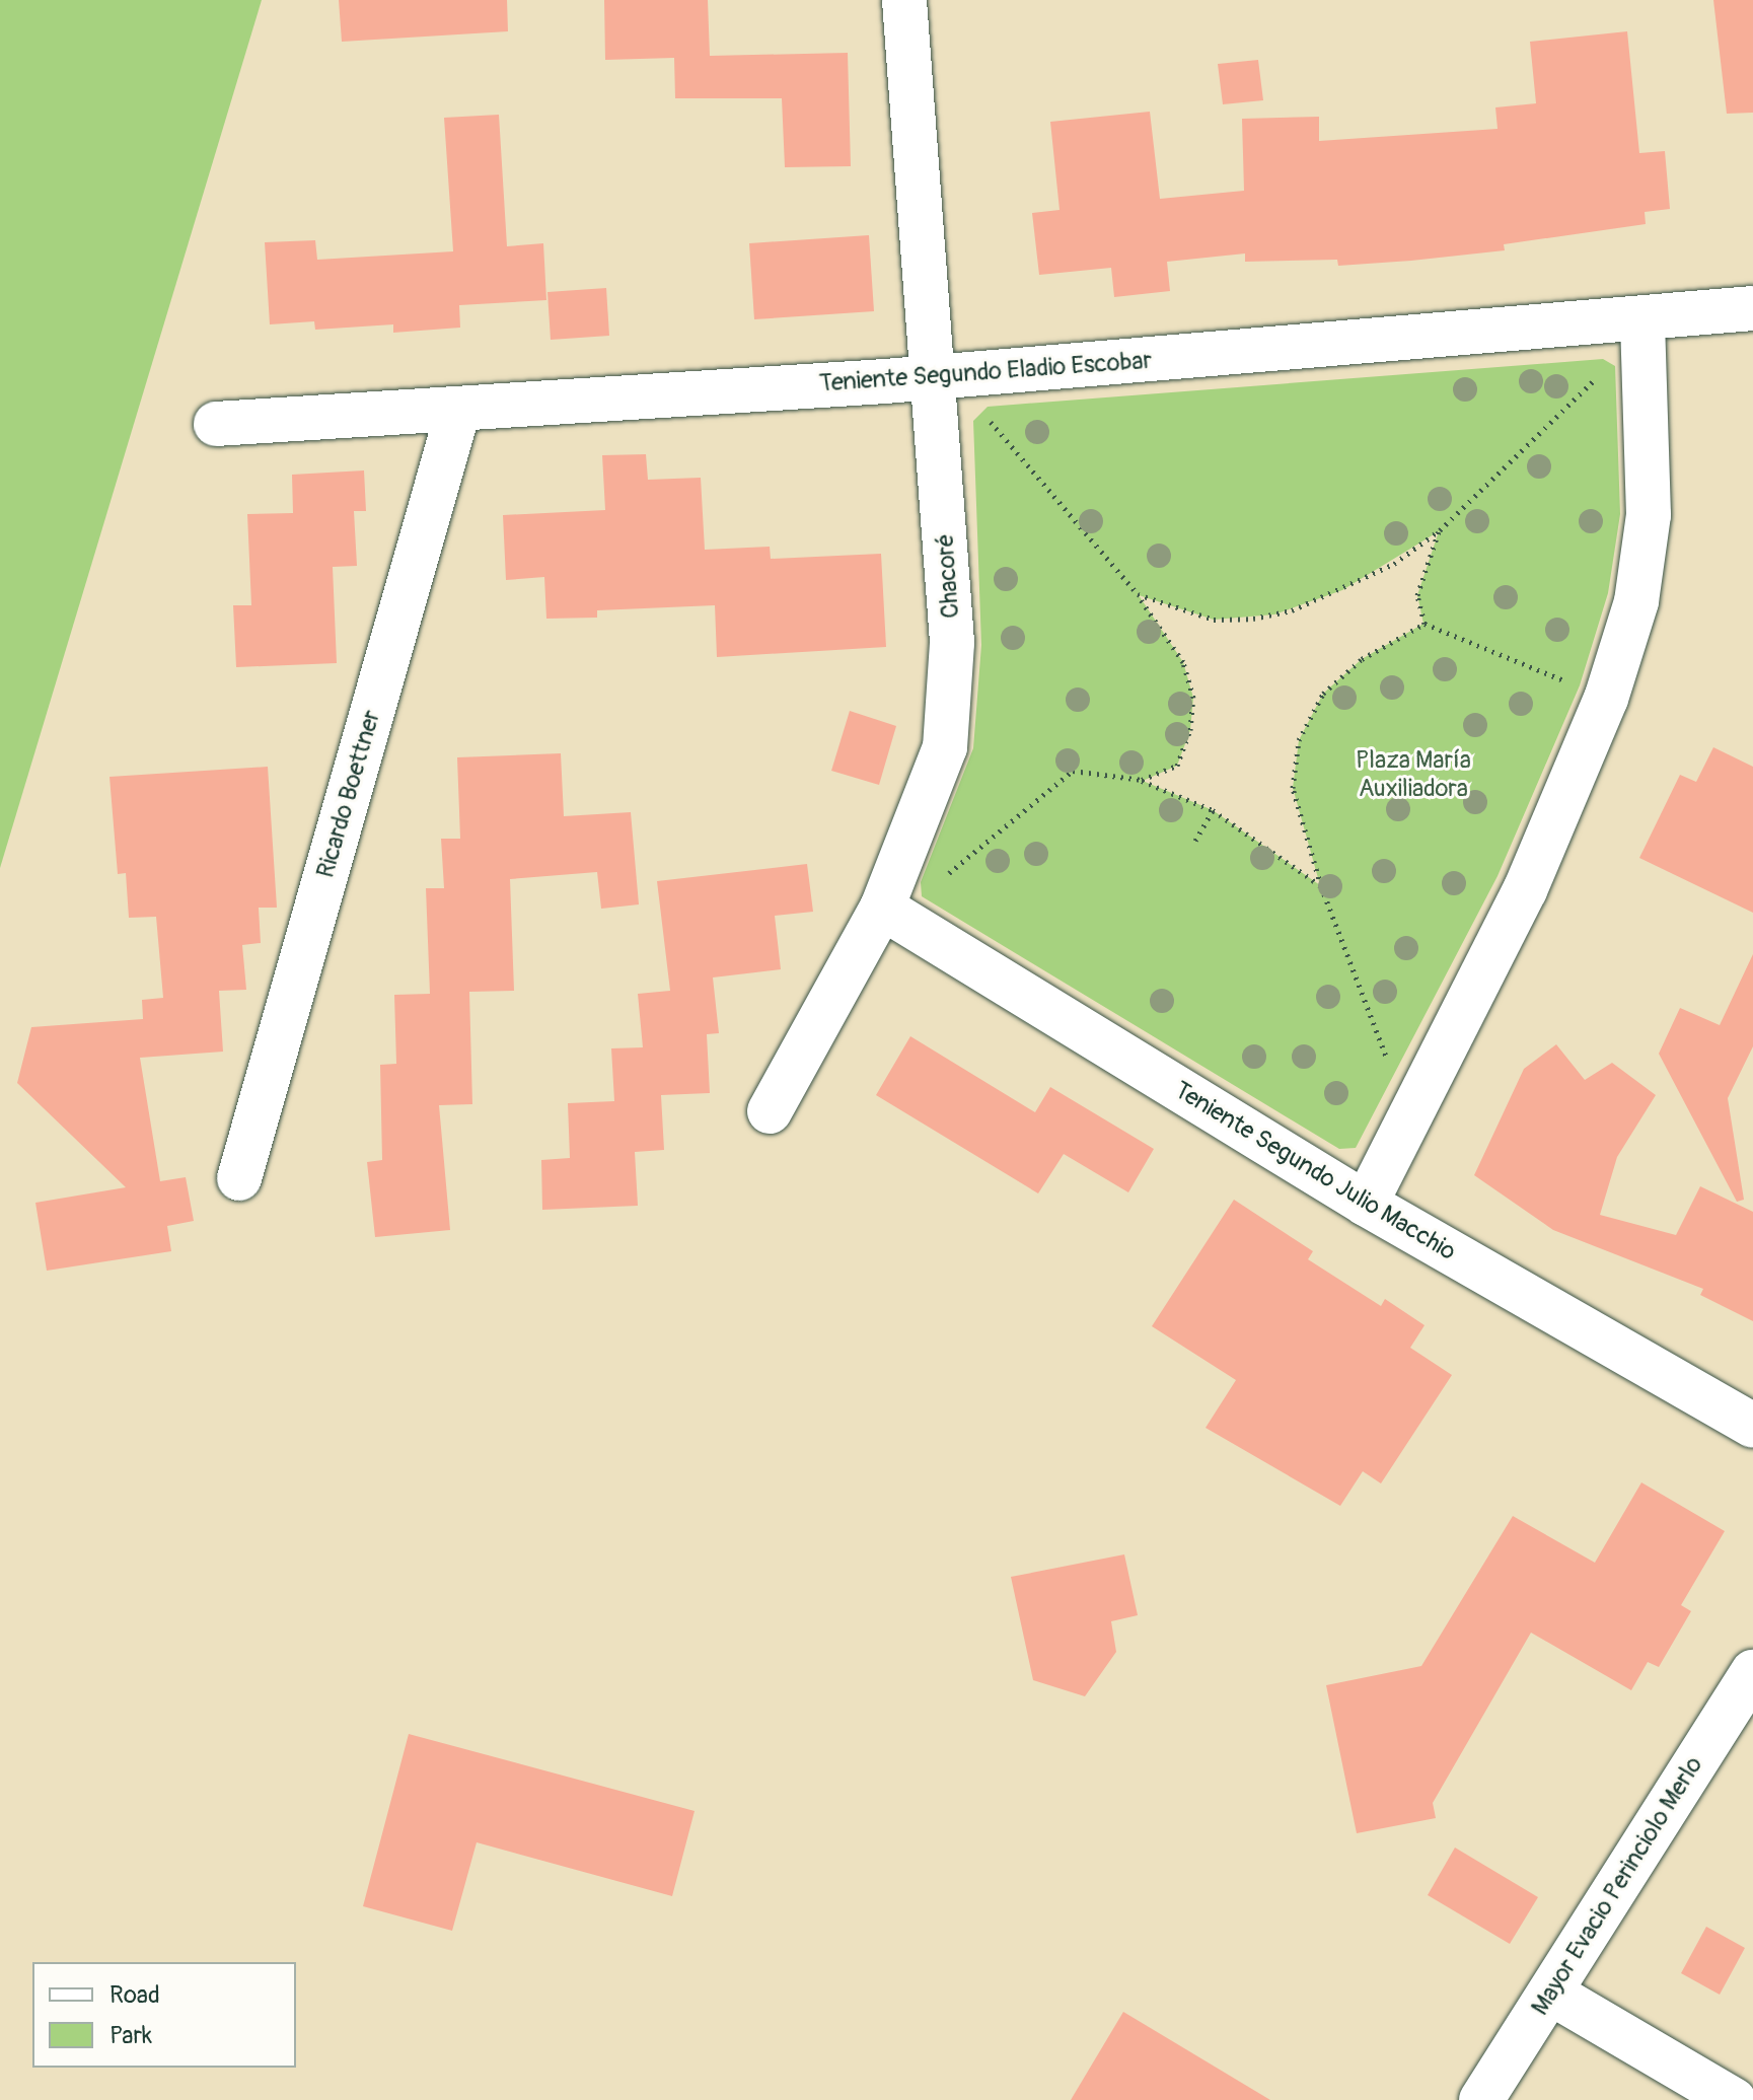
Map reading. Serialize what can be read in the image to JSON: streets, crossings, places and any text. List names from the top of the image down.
{
  "streets": {
    "street": [
      "Teniente Segundo Eladio Escobar",
      "Chacoré",
      "Ricardo Boettner",
      "Teniente Segundo Julio Macchio",
      "Mayor Evacio Perinciolo Merlo"
    ]
  },
  "crossings": [
    ["Teniente Segundo Eladio Escobar", "Chacoré"],
    ["Teniente Segundo Eladio Escobar", "Ricardo Boettner"],
    ["Chacoré", "Teniente Segundo Julio Macchio"]
  ],
  "parks": ["Plaza María Auxiliadora"],
  "legend": ["Road", "Park"]
}
